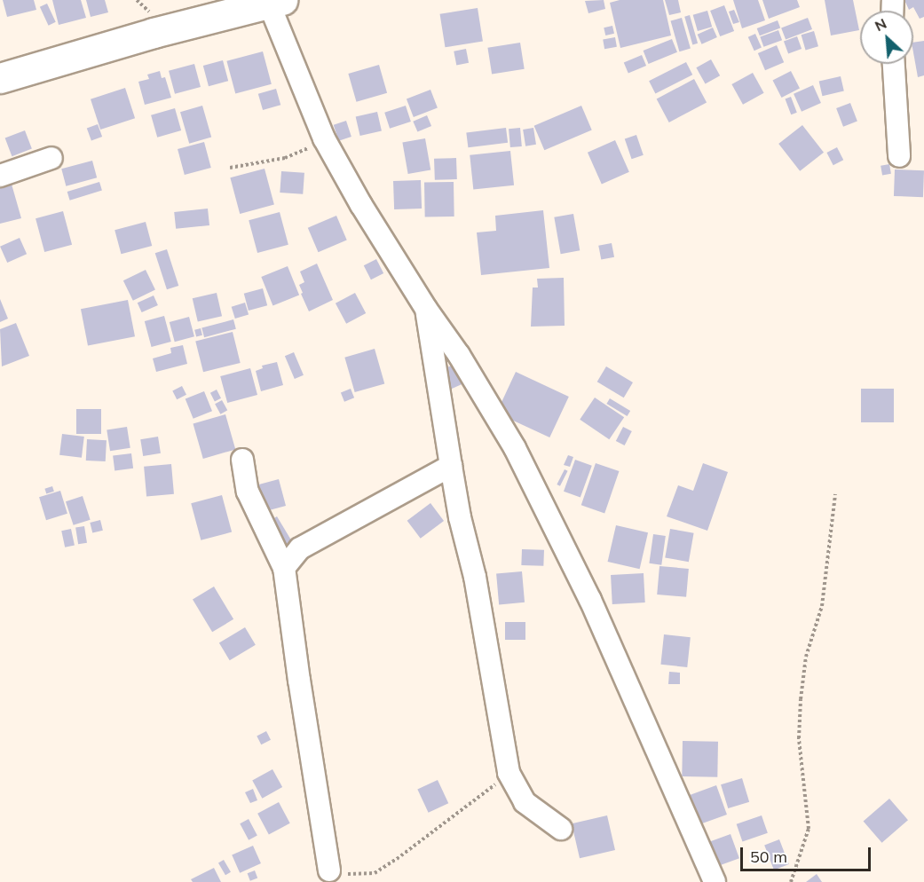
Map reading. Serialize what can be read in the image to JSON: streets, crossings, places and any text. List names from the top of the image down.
{
  "scale_bar": "50 m",
  "north": "top left"
}
